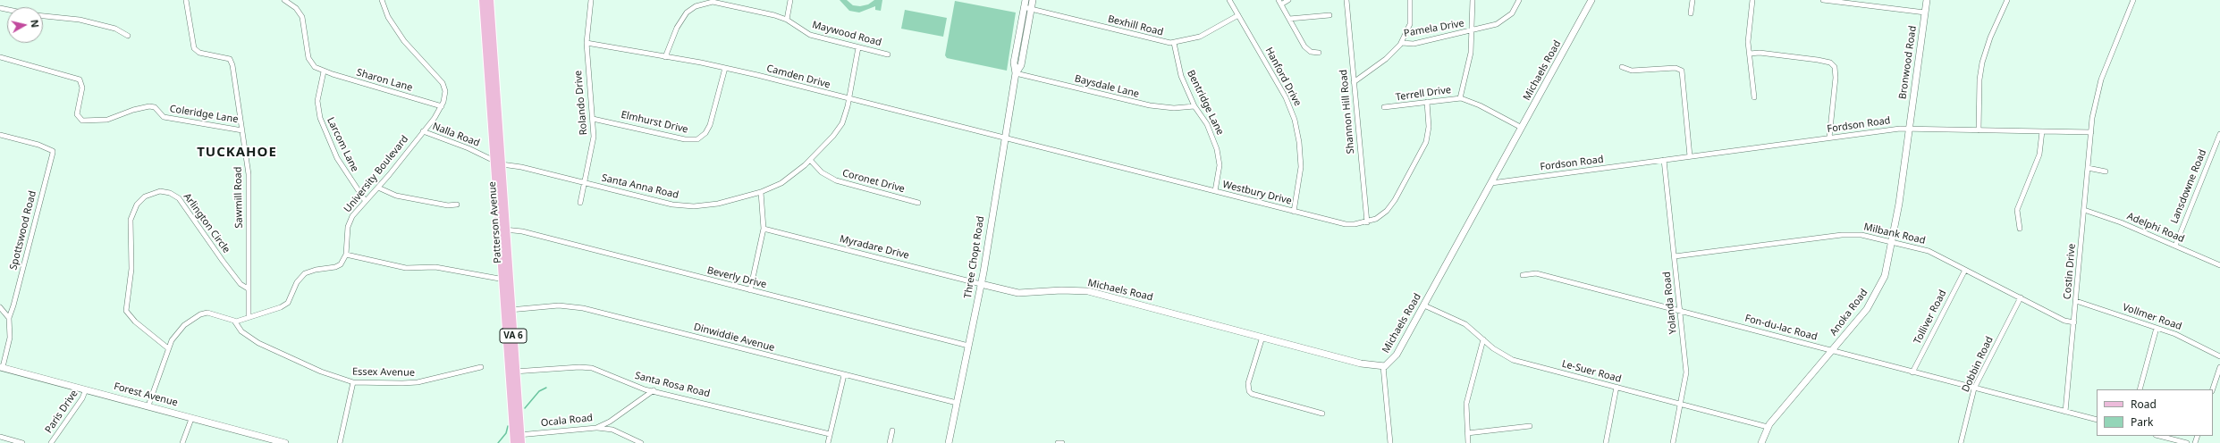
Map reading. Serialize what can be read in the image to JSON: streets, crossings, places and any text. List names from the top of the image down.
{
  "streets": {
    "main road": ["Patterson Avenue", "VA 6"],
    "street": [
      "Bexhill Road",
      "Pamela Drive",
      "Maywood Road",
      "Bronwood Road",
      "Michaels Road",
      "Camden Drive",
      "Hanford Drive",
      "Sharon Lane",
      "Baysdale Lane",
      "Terrell Drive",
      "Rolando Drive",
      "Bentridge Lane",
      "Shannon Hill Road",
      "Coleridge Lane",
      "Elmhurst Drive",
      "Fordson Road",
      "Nalla Road",
      "Larcom Lane",
      "University Boulevard",
      "Coronet Drive",
      "Santa Anna Road",
      "Lansdowne Road",
      "Westbury Drive",
      "Sawmill Road",
      "Arlington Circle",
      "Adelphi Road",
      "Spottswood Road",
      "Milbank Road",
      "Myradare Drive",
      "Three Chopt Road",
      "Costin Drive",
      "Beverly Drive",
      "Yolanda Road",
      "Anoka Road",
      "Tolliver Road",
      "Vollmer Road",
      "Fon-du-lac Road",
      "Dinwiddie Avenue",
      "Dobbin Road",
      "Le-Suer Road",
      "Essex Avenue",
      "Santa Rosa Road",
      "Forest Avenue",
      "Paris Drive",
      "Ocala Road"
    ]
  },
  "crossings": [
    ["Bexhill Road", "Hanford Drive"],
    ["Bexhill Road", "Bentridge Lane"],
    ["Bexhill Road", "Three Chopt Road"],
    ["Pamela Drive", "Shannon Hill Road"],
    ["Maywood Road", "Camden Drive"],
    ["Maywood Road", "Santa Anna Road"],
    ["Bronwood Road", "Fordson Road"],
    ["Bronwood Road", "Anoka Road"],
    ["Michaels Road", "Terrell Drive"],
    ["Michaels Road", "Fordson Road"],
    ["Michaels Road", "Myradare Drive"],
    ["Michaels Road", "Three Chopt Road"],
    ["Michaels Road", "Le-Suer Road"],
    ["Camden Drive", "Rolando Drive"],
    ["Camden Drive", "Elmhurst Drive"],
    ["Camden Drive", "Santa Anna Road"],
    ["Camden Drive", "Westbury Drive"],
    ["Camden Drive", "Three Chopt Road"],
    ["Hanford Drive", "Westbury Drive"],
    ["Sharon Lane", "Larcom Lane"],
    ["Sharon Lane", "University Boulevard"],
    ["Baysdale Lane", "Bentridge Lane"],
    ["Baysdale Lane", "Three Chopt Road"],
    ["Terrell Drive", "Westbury Drive"],
    ["Rolando Drive", "Elmhurst Drive"],
    ["Rolando Drive", "Santa Anna Road"],
    ["Bentridge Lane", "Westbury Drive"],
    ["Shannon Hill Road", "Westbury Drive"],
    ["Coleridge Lane", "Sawmill Road"],
    ["Fordson Road", "Costin Drive"],
    ["Fordson Road", "Yolanda Road"],
    ["Fordson Road", "Anoka Road"],
    ["Nalla Road", "University Boulevard"],
    ["Nalla Road", "Santa Anna Road"],
    ["Nalla Road", "Patterson Avenue"],
    ["Larcom Lane", "University Boulevard"],
    ["Coronet Drive", "Santa Anna Road"],
    ["Santa Anna Road", "Patterson Avenue"],
    ["Lansdowne Road", "Adelphi Road"],
    ["Westbury Drive", "Three Chopt Road"],
    ["Sawmill Road", "Arlington Circle"],
    ["Patterson Avenue", "Beverly Drive"],
    ["Patterson Avenue", "Dinwiddie Avenue"],
    ["Patterson Avenue", "Santa Rosa Road"],
    ["Patterson Avenue", "Ocala Road"],
    ["Adelphi Road", "Costin Drive"],
    ["Spottswood Road", "Forest Avenue"],
    ["Milbank Road", "Costin Drive"],
    ["Milbank Road", "Yolanda Road"],
    ["Milbank Road", "Anoka Road"],
    ["Milbank Road", "Tolliver Road"],
    ["Milbank Road", "Dobbin Road"],
    ["Myradare Drive", "Three Chopt Road"],
    ["Three Chopt Road", "Beverly Drive"],
    ["Three Chopt Road", "Dinwiddie Avenue"],
    ["Costin Drive", "Vollmer Road"],
    ["Costin Drive", "Fon-du-lac Road"],
    ["Yolanda Road", "Fon-du-lac Road"],
    ["Yolanda Road", "Le-Suer Road"],
    ["Anoka Road", "Fon-du-lac Road"],
    ["Anoka Road", "Le-Suer Road"],
    ["Tolliver Road", "Fon-du-lac Road"],
    ["Fon-du-lac Road", "Dobbin Road"],
    ["Santa Rosa Road", "Ocala Road"],
    ["Forest Avenue", "Paris Drive"]
  ],
  "districts": ["TUCKAHOE"],
  "legend": ["Road", "Park"],
  "north": "right"
}
